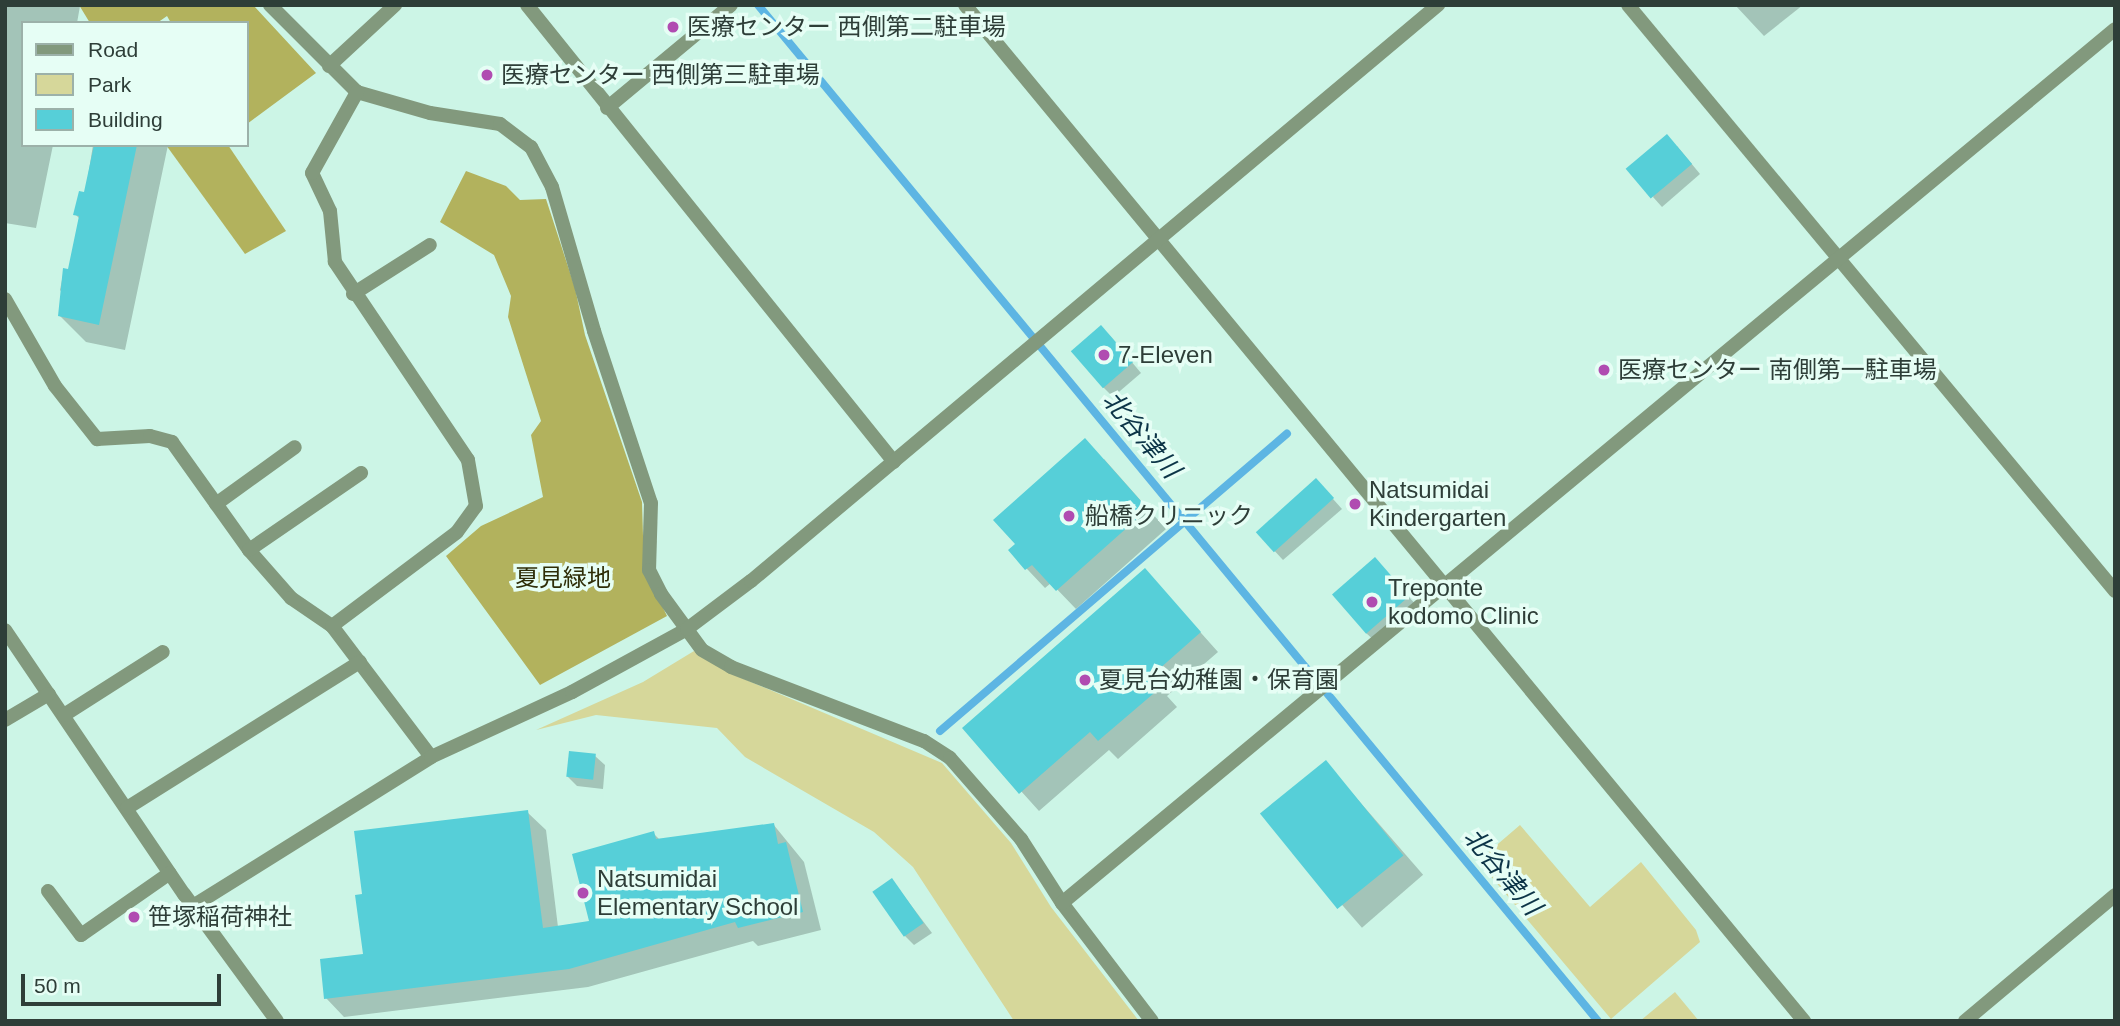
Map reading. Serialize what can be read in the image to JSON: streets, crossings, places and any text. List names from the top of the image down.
{
  "water": ["北谷津川"],
  "parks": ["夏見緑地"],
  "places": [
    "医療センター 西側第二駐車場",
    "医療センター 西側第三駐車場",
    "7-Eleven",
    "医療センター 南側第一駐車場",
    "Natsumidai Kindergarten",
    "船橋クリニック",
    "Treponte kodomo Clinic",
    "夏見台幼稚園・保育園",
    "Natsumidai Elementary School",
    "笹塚稲荷神社"
  ],
  "legend": ["Road", "Park", "Building"],
  "scale_bar": "50 m"
}
